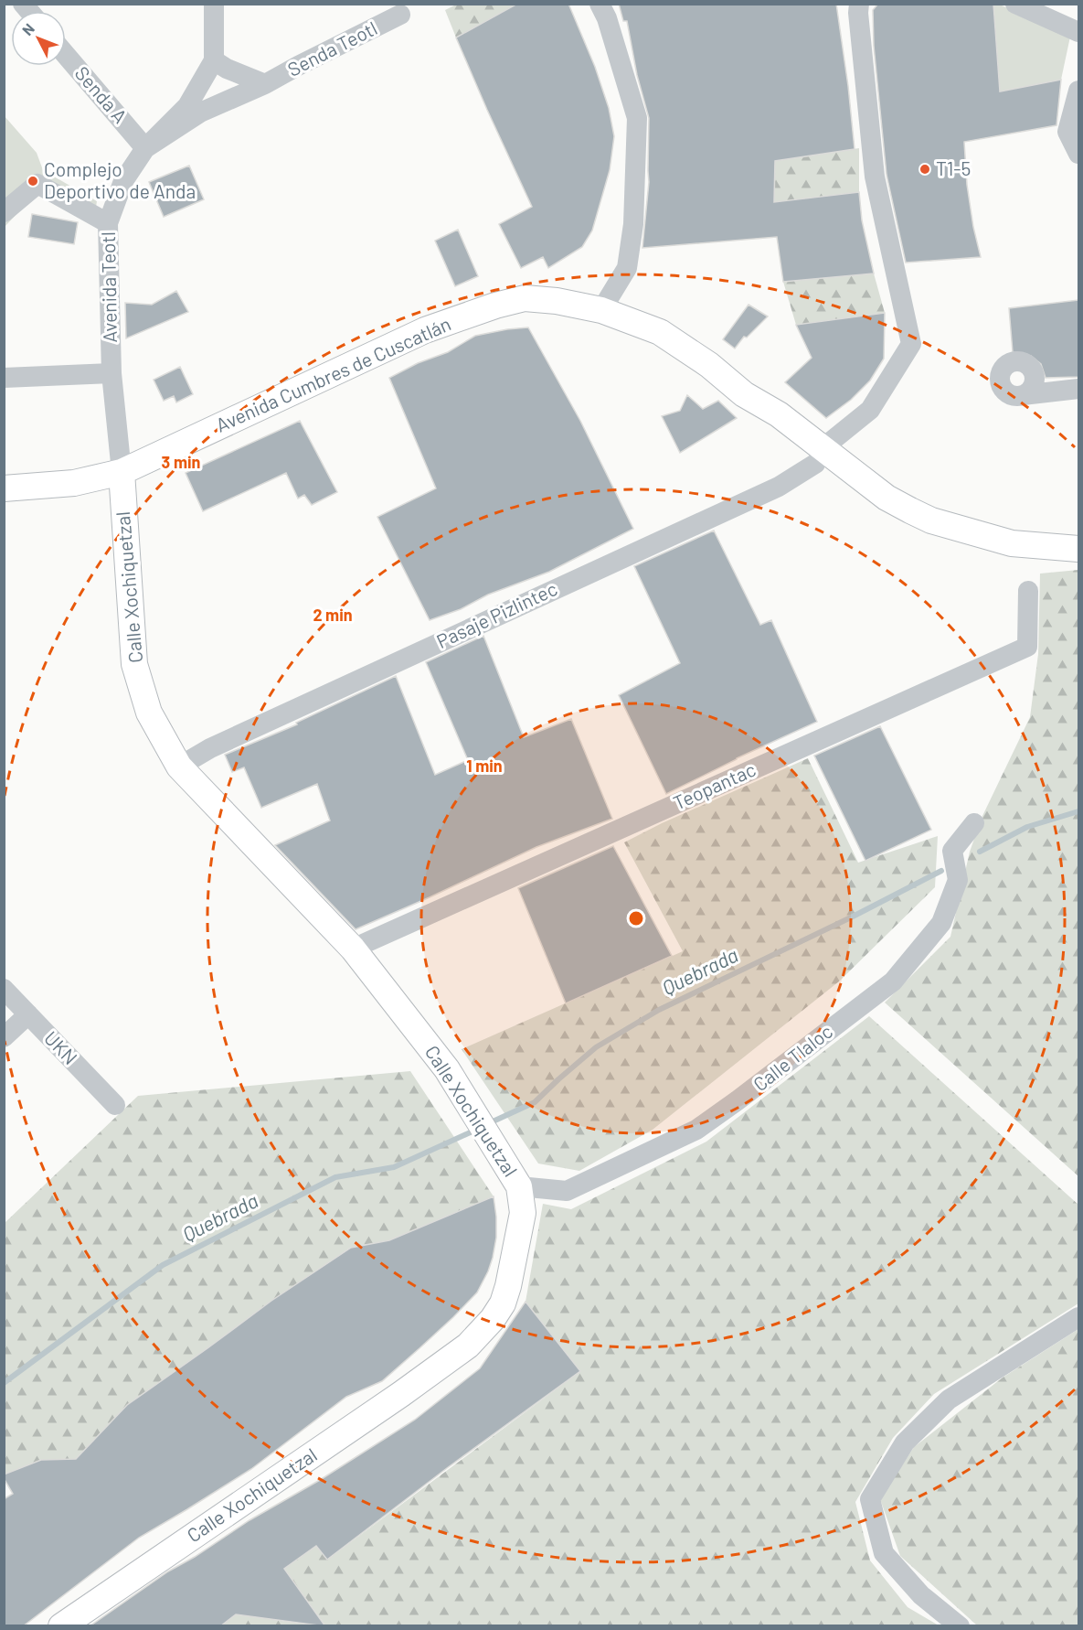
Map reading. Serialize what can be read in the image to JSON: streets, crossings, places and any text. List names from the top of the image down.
{
  "streets": {
    "main road": ["Avenida Cumbres de Cuscatlán", "Calle Xochiquetzal"],
    "street": [
      "Senda Teotl",
      "Senda A",
      "Avenida Teotl",
      "Pasaje Pizlintec",
      "Teopantac",
      "UKN",
      "Calle Tlaloc"
    ]
  },
  "crossings": [
    ["Senda Teotl", "Senda A"],
    ["Senda Teotl", "Avenida Teotl"],
    ["Senda A", "Avenida Teotl"],
    ["Avenida Teotl", "Avenida Cumbres de Cuscatlán"],
    ["Avenida Teotl", "Calle Xochiquetzal"],
    ["Avenida Cumbres de Cuscatlán", "Calle Xochiquetzal"],
    ["Avenida Cumbres de Cuscatlán", "Pasaje Pizlintec"],
    ["Calle Xochiquetzal", "Pasaje Pizlintec"],
    ["Calle Xochiquetzal", "Teopantac"],
    ["Calle Xochiquetzal", "Calle Tlaloc"]
  ],
  "water": ["Quebrada"],
  "places": ["T1-5", "Complejo Deportivo de Anda"],
  "north": "top left",
  "rings": ["3 min", "2 min", "1 min"]
}
